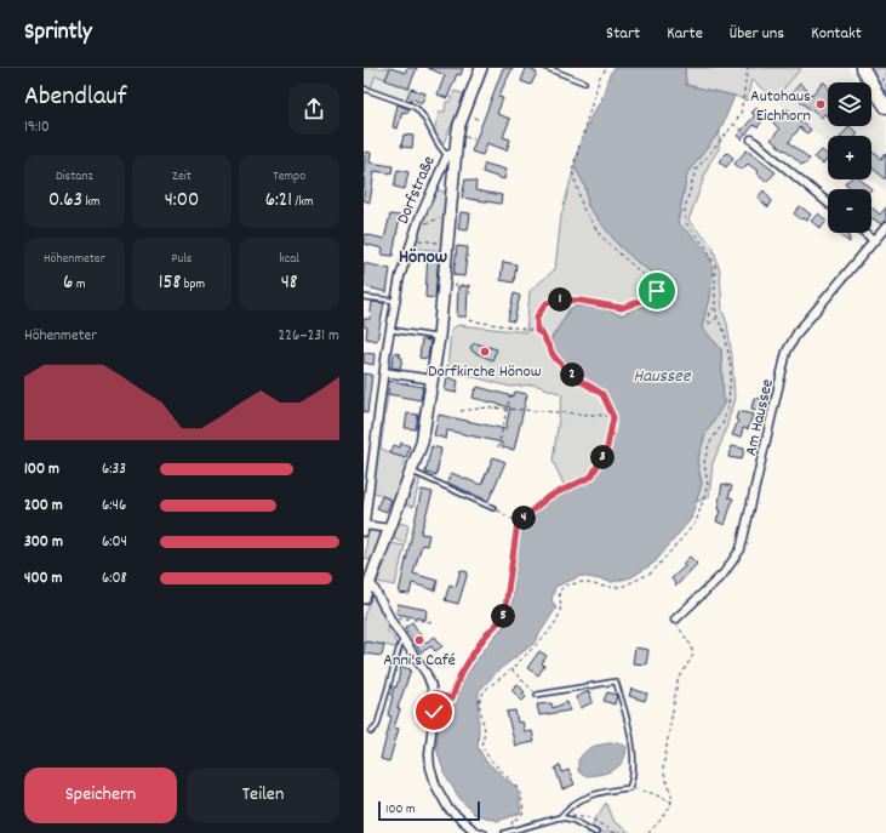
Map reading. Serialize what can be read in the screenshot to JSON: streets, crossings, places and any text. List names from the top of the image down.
{
  "streets": {
    "main road": ["Dorfstraße"],
    "street": ["Am Haussee"]
  },
  "districts": ["Hönow"],
  "water": ["Haussee"],
  "places": ["Autohaus Eichhorn", "Dorfkirche Hönow", "Anni's Café"],
  "scale_bar": "100 m",
  "page": {
    "header": "Sprintly",
    "nav": [
      "Start",
      "Karte",
      "Über uns",
      "Kontakt"
    ],
    "heading": ["Abendlauf", "19:10"],
    "map_buttons": ["+", "−"],
    "stats": [
      ["Distanz", "0.63 km"],
      ["Zeit", "4:00"],
      ["Tempo", "6:21 /km"],
      ["Höhenmeter", "6 m"],
      ["Puls", "158 bpm"],
      ["kcal", "48"]
    ],
    "pins": [
      "1",
      "2",
      "3",
      "4",
      "5"
    ],
    "chart": ["Höhenmeter", "226–231 m"],
    "list": [
      {
        "name": "100 m",
        "note": "6:33"
      },
      {
        "name": "200 m",
        "note": "6:46"
      },
      {
        "name": "300 m",
        "note": "6:04"
      },
      {
        "name": "400 m",
        "note": "6:08"
      }
    ],
    "buttons": ["Speichern", "Teilen"],
    "scale": "100 m"
  }
}
